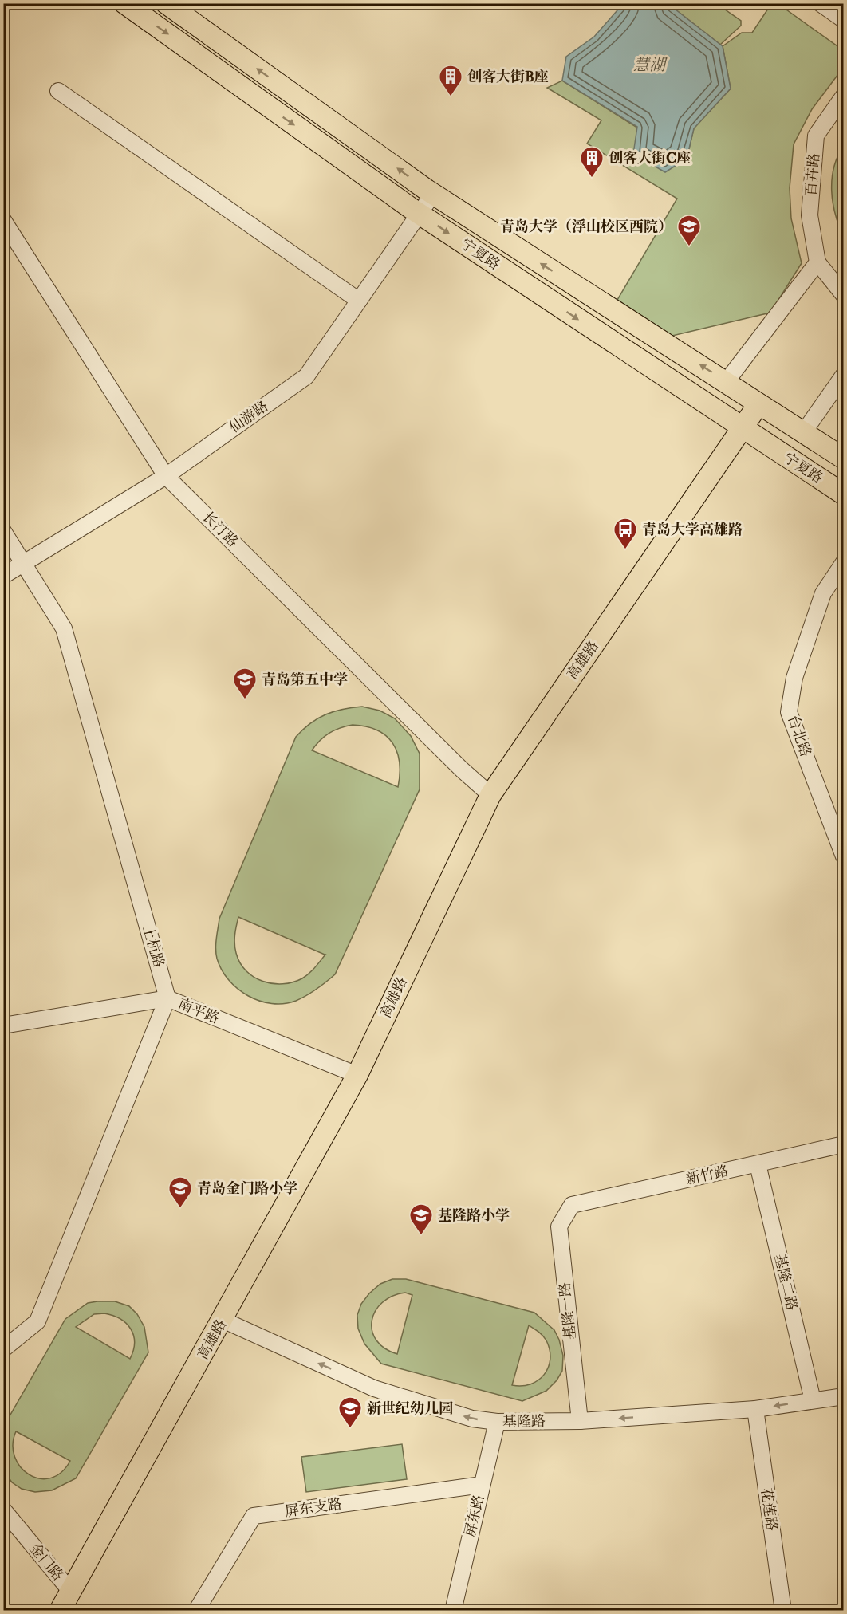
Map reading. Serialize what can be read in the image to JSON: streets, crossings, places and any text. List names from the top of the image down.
{
  "streets": {
    "main road": ["宁夏路", "高雄路"],
    "street": [
      "百卉路",
      "仙游路",
      "长汀路",
      "台北路",
      "上杭路",
      "南平路",
      "新竹路",
      "基隆二路",
      "基隆一路",
      "基隆路",
      "屏东支路",
      "花莲路",
      "屏东路",
      "金门路"
    ]
  },
  "crossings": [
    ["宁夏路", "仙游路"],
    ["宁夏路", "高雄路"],
    ["仙游路", "长汀路"],
    ["仙游路", "上杭路"],
    ["长汀路", "高雄路"],
    ["高雄路", "南平路"],
    ["高雄路", "基隆路"],
    ["高雄路", "金门路"],
    ["上杭路", "南平路"],
    ["新竹路", "基隆二路"],
    ["新竹路", "基隆一路"],
    ["基隆二路", "基隆路"],
    ["基隆一路", "基隆路"],
    ["基隆路", "花莲路"],
    ["基隆路", "屏东路"],
    ["屏东支路", "屏东路"]
  ],
  "one_way": ["基隆路"],
  "water": ["慧湖"],
  "places": {
    "building": ["创客大街B座", "创客大街C座"],
    "school or university": [
      "青岛大学（浮山校区西院）",
      "青岛第五中学",
      "青岛金门路小学",
      "基隆路小学",
      "新世纪幼儿园"
    ],
    "bus stop": ["青岛大学高雄路"]
  }
}
